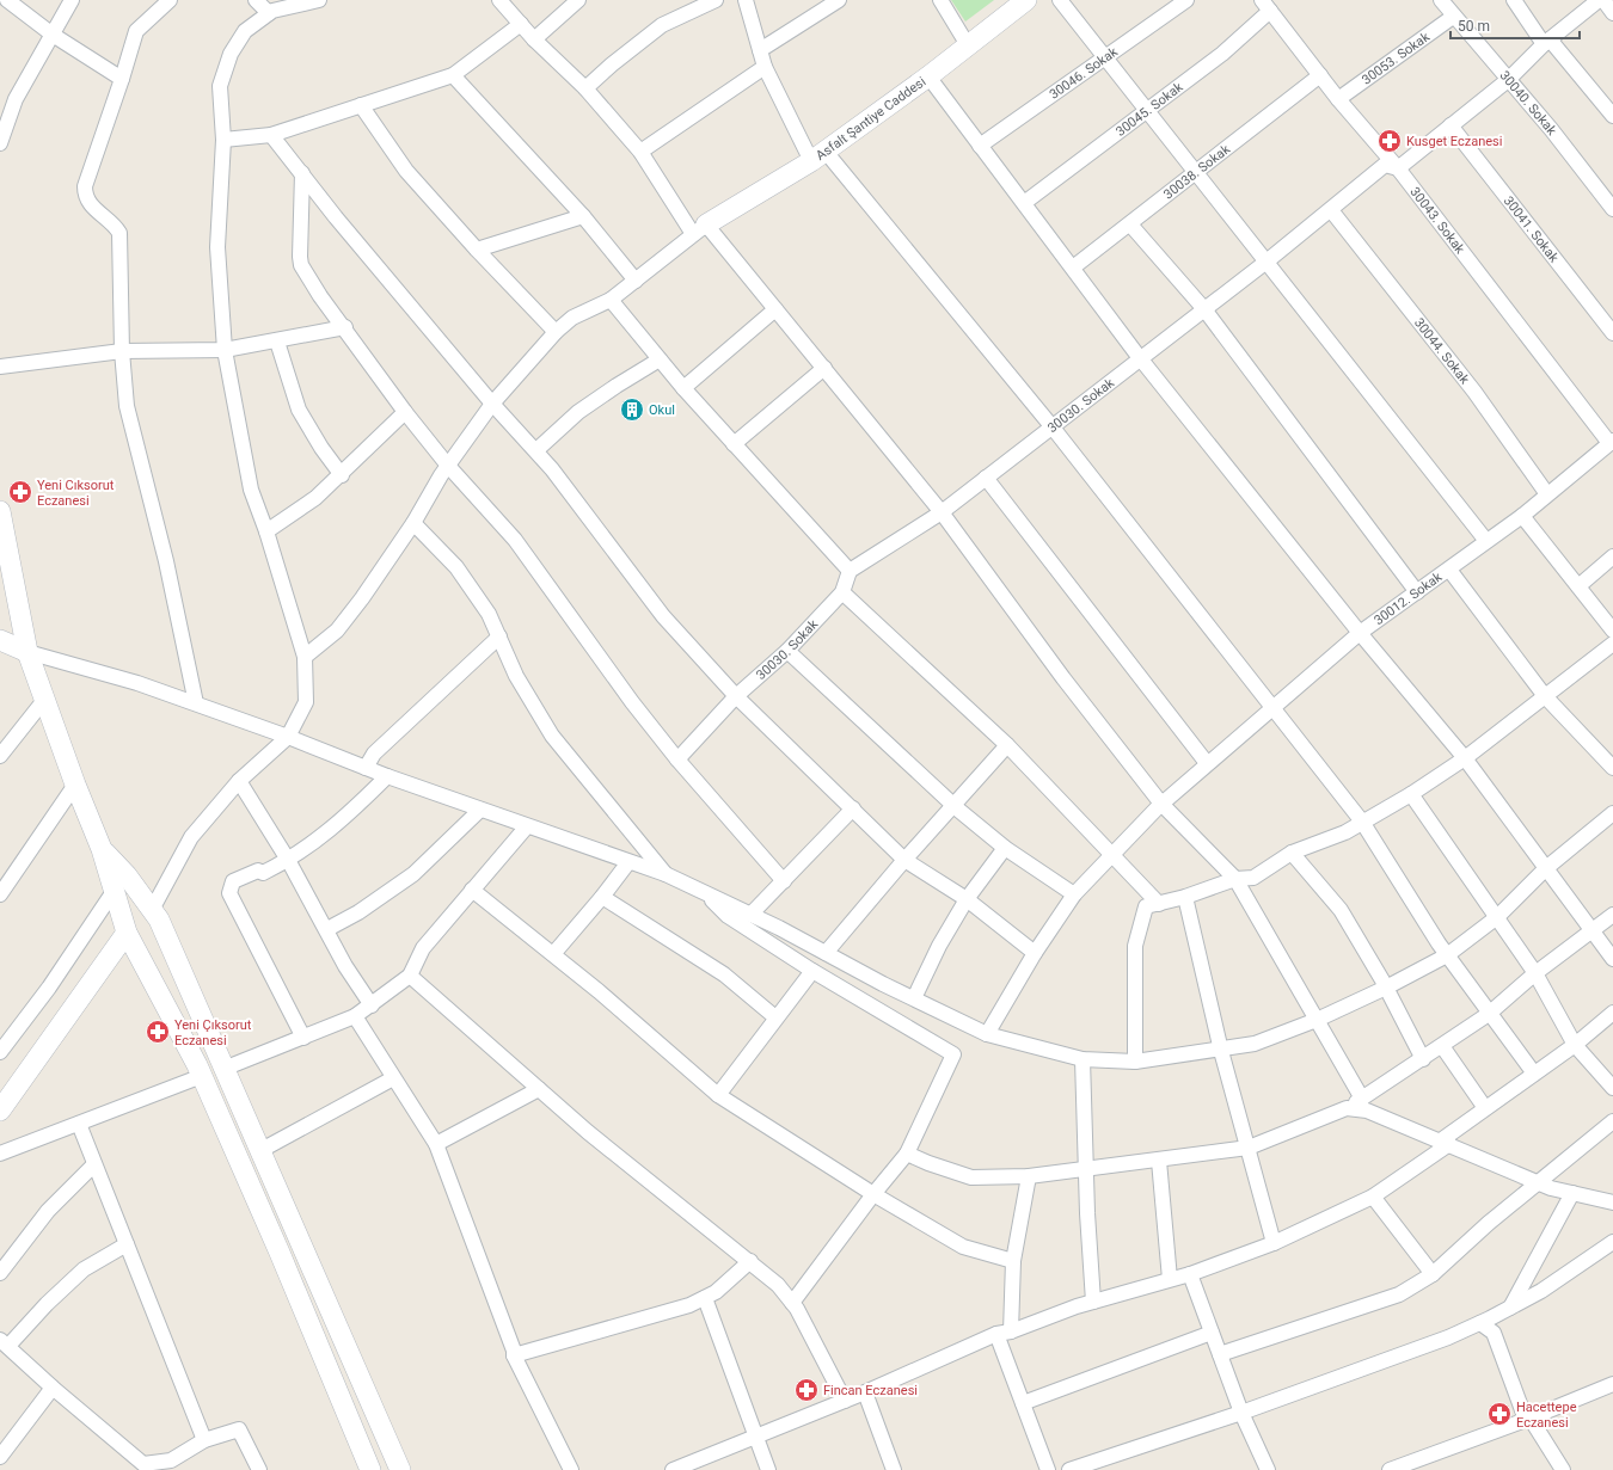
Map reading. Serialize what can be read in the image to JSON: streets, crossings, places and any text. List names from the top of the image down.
{
  "streets": {
    "street": [
      "30053. Sokak",
      "30046. Sokak",
      "30040. Sokak",
      "30045. Sokak",
      "Asfalt Şantiye Caddesi",
      "30038. Sokak",
      "30043. Sokak",
      "30041. Sokak",
      "30044. Sokak",
      "30030. Sokak",
      "30012. Sokak"
    ]
  },
  "crossings": [
    ["30053. Sokak", "30040. Sokak"],
    ["30053. Sokak", "30043. Sokak"],
    ["30045. Sokak", "30043. Sokak"],
    ["30038. Sokak", "30043. Sokak"],
    ["30043. Sokak", "30030. Sokak"],
    ["30043. Sokak", "30012. Sokak"],
    ["30044. Sokak", "30030. Sokak"],
    ["30044. Sokak", "30012. Sokak"]
  ],
  "places": {
    "pharmacy": [
      "Kusget Eczanesi",
      "Yeni Cıksorut Eczanesi",
      "Yeni Çıksorut Eczanesi",
      "Fincan Eczanesi",
      "Hacettepe Eczanesi"
    ],
    "building": ["Okul"]
  },
  "scale_bar": "50 m"
}
